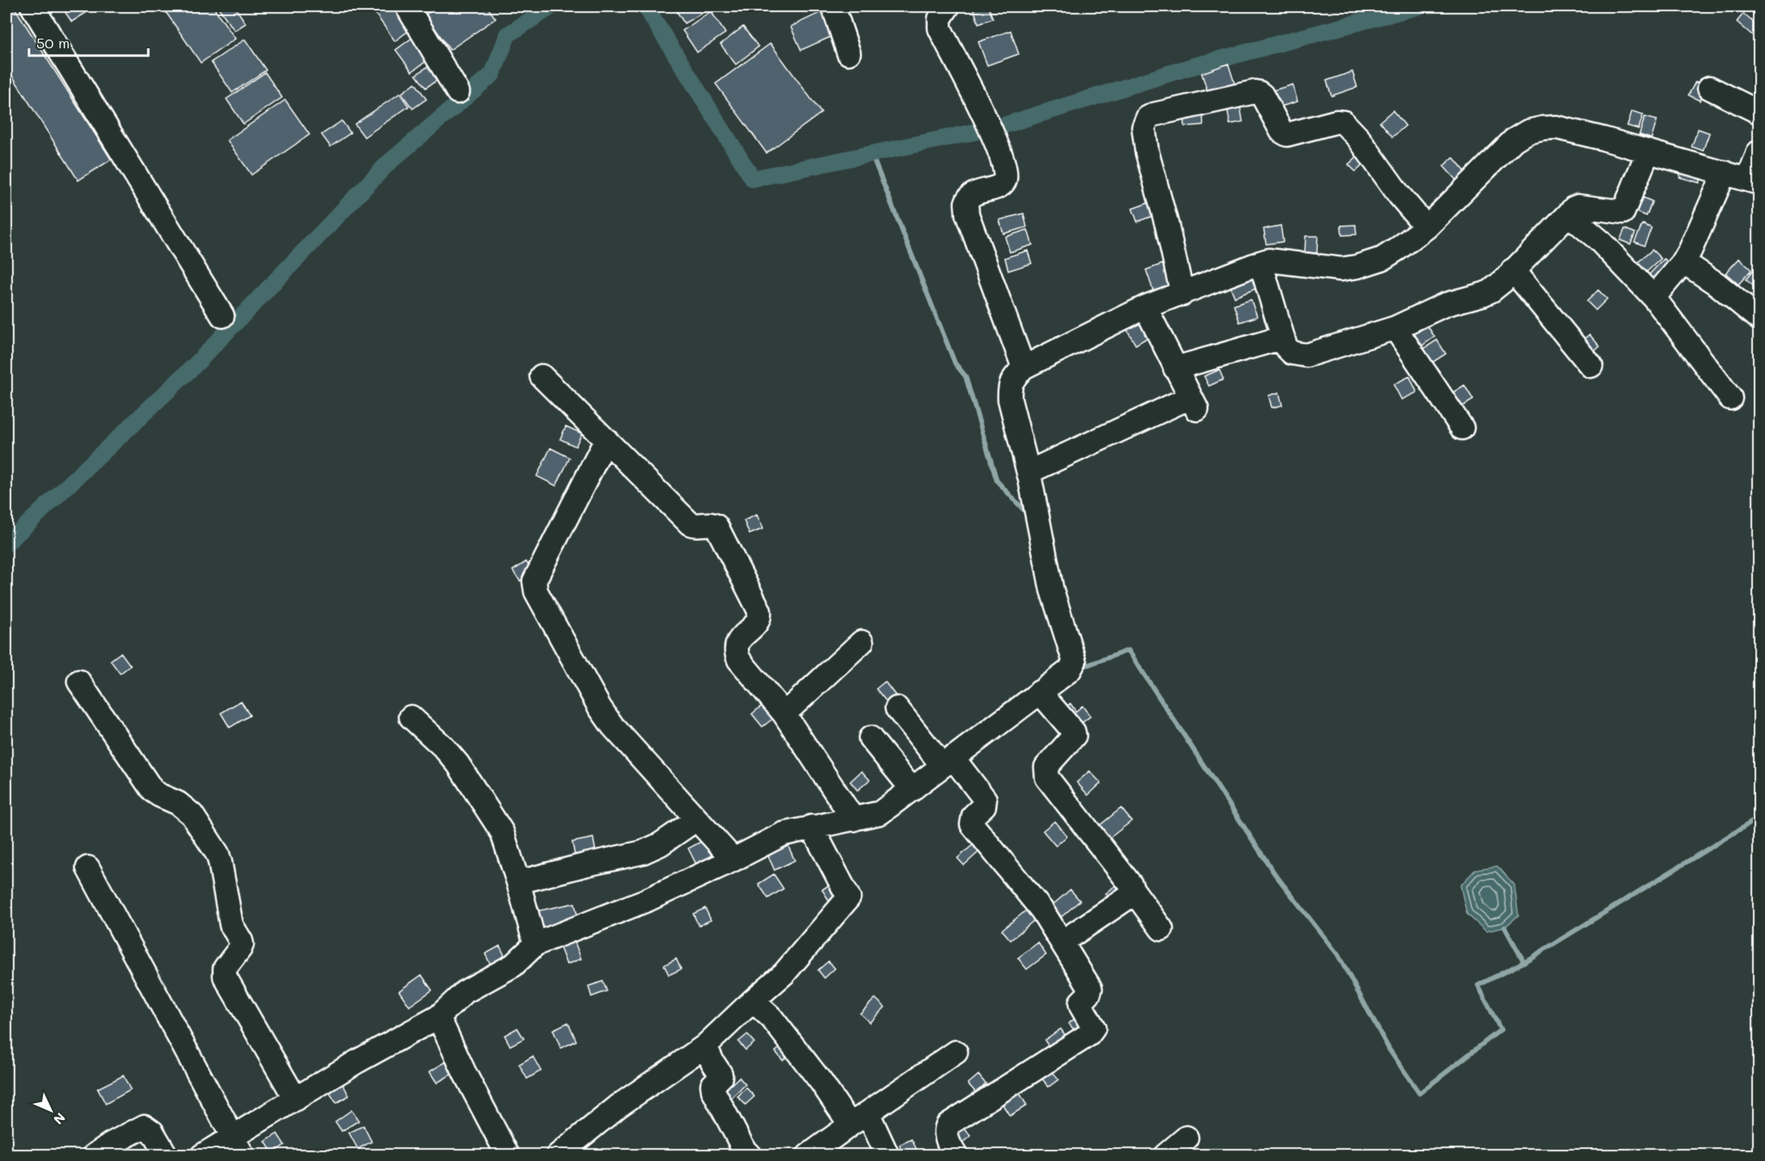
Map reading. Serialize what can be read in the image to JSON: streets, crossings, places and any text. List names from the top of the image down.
{
  "scale_bar": "50 m",
  "north": "bottom right"
}
